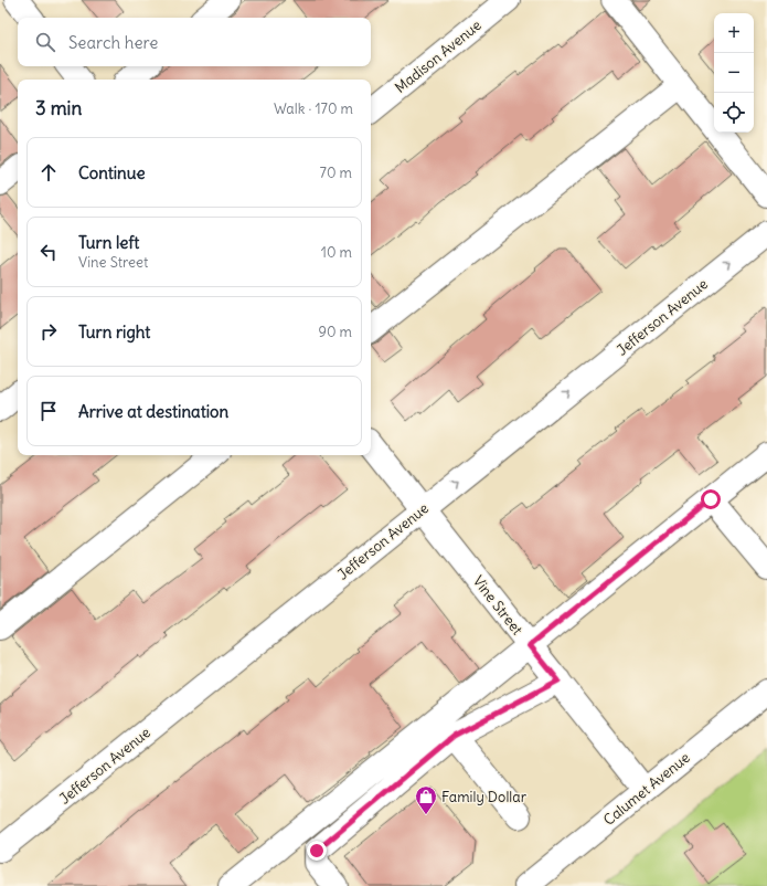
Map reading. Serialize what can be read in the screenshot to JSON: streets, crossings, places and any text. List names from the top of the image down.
{
  "streets": {
    "street": [
      "Madison Avenue",
      "Jefferson Avenue",
      "Vine Street",
      "Calumet Avenue"
    ]
  },
  "crossings": [
    ["Jefferson Avenue", "Vine Street"],
    ["Vine Street", "Calumet Avenue"]
  ],
  "places": {
    "shop": ["Family Dollar"]
  },
  "page": {
    "map_buttons": ["+", "−"],
    "search": "Search here",
    "heading": ["3 min", "Walk · 170 m"],
    "list": [
      ["Continue", "70 m"],
      ["Turn left", "Vine Street", "10 m"],
      ["Turn right", "90 m"],
      "Arrive at destination"
    ]
  }
}
